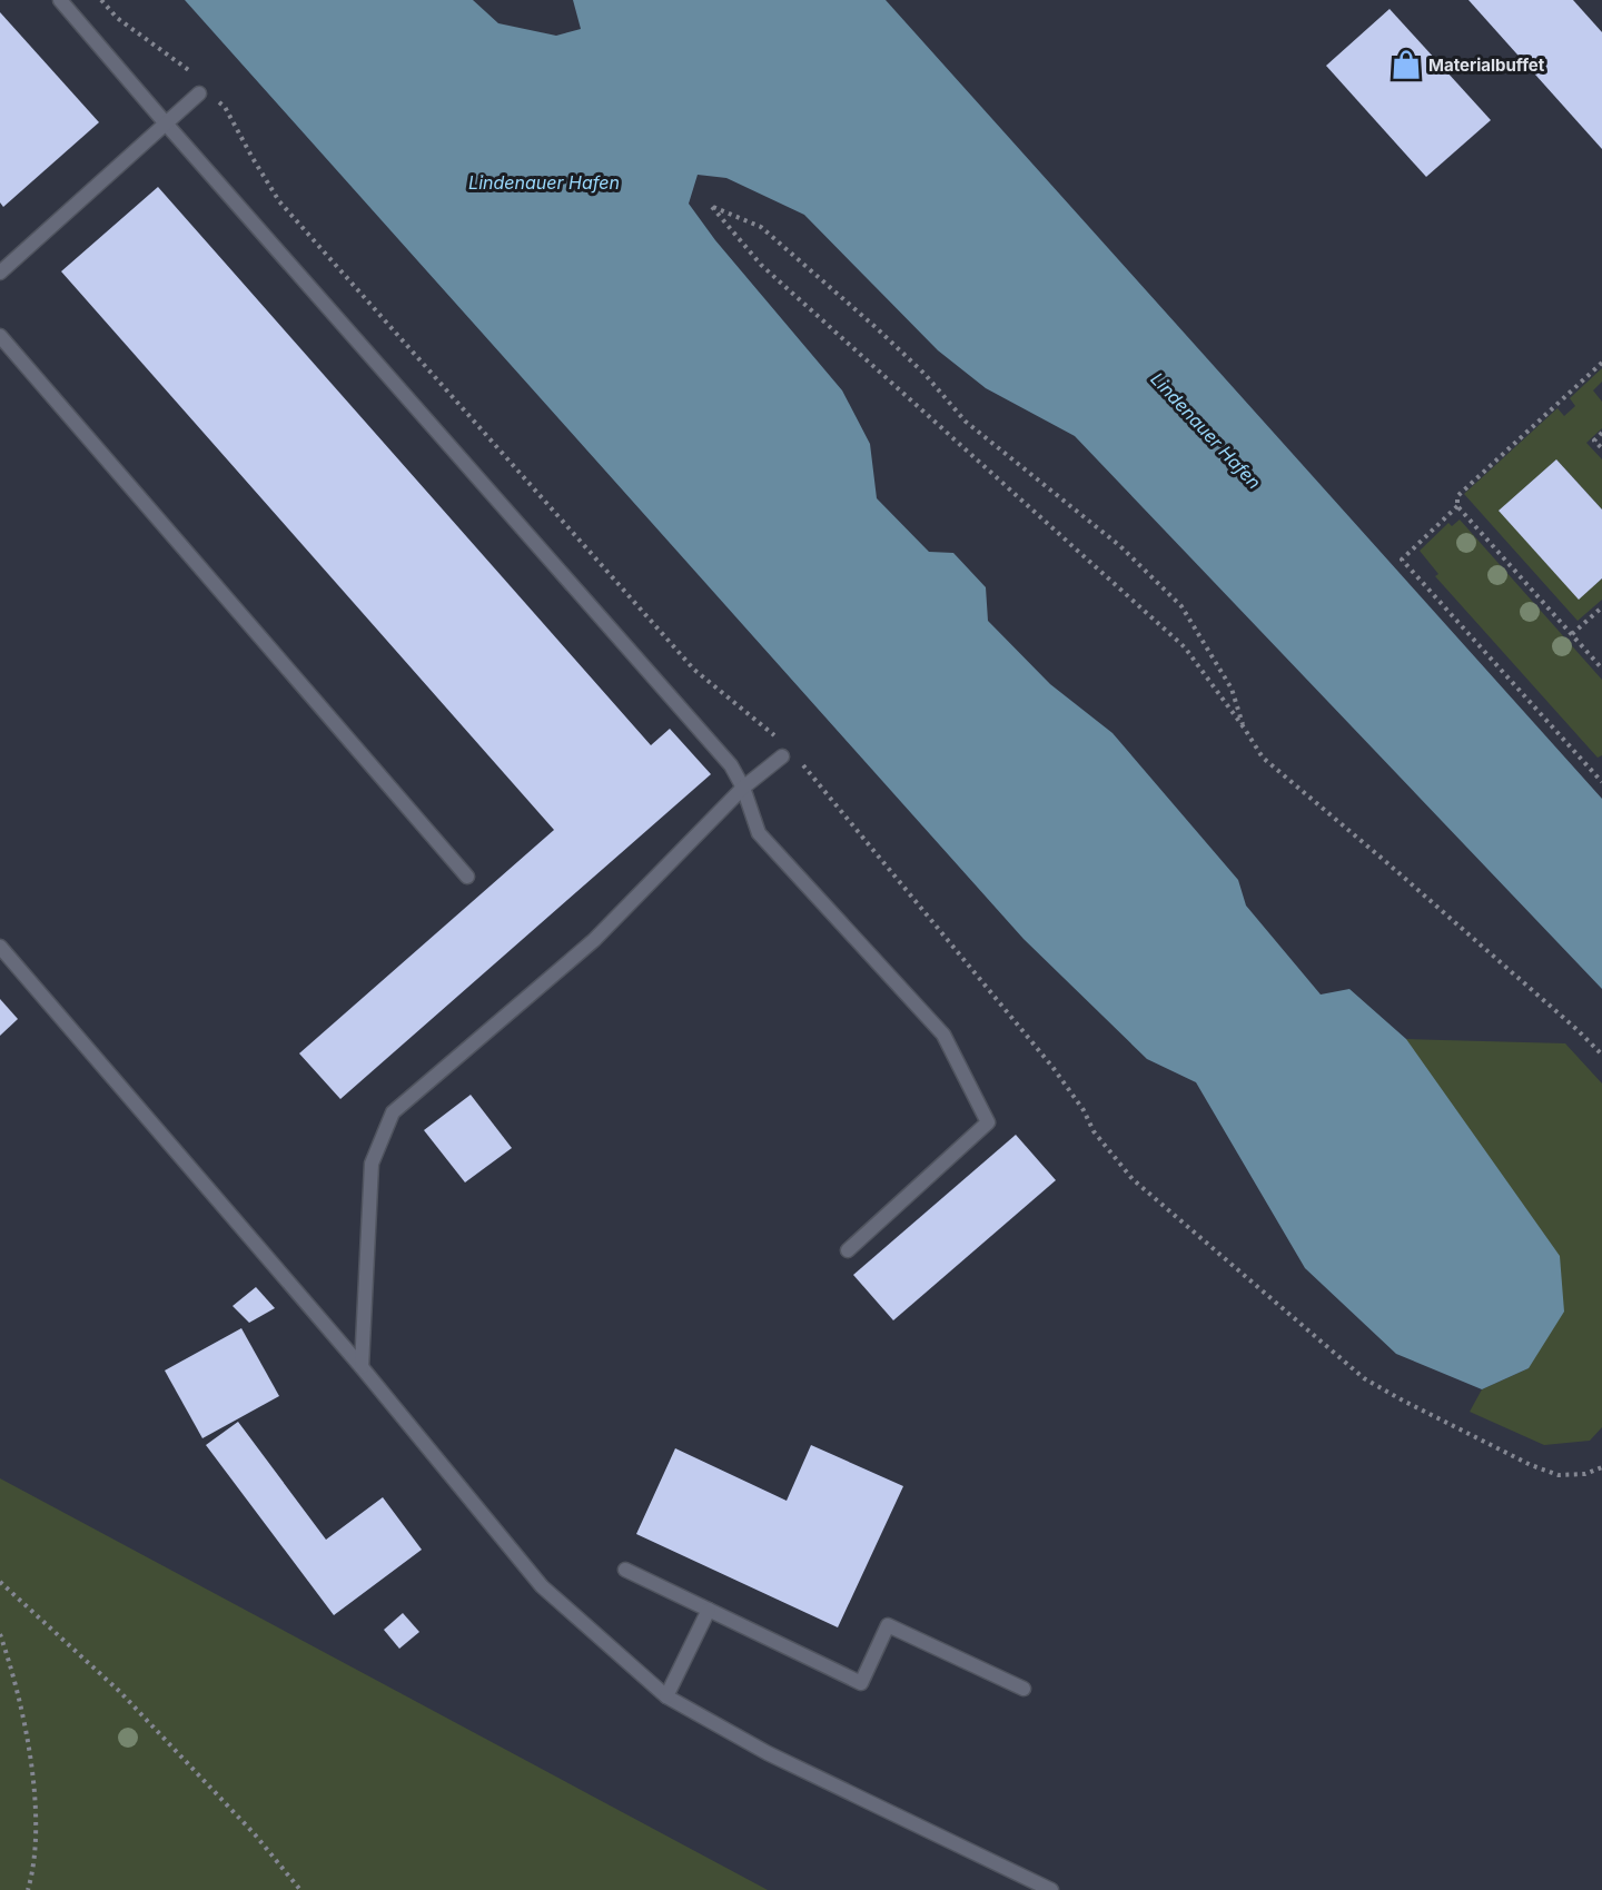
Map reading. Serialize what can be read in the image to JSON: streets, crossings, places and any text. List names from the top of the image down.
{
  "water": ["Lindenauer Hafen"],
  "places": {
    "shop": ["Materialbuffet"]
  }
}
